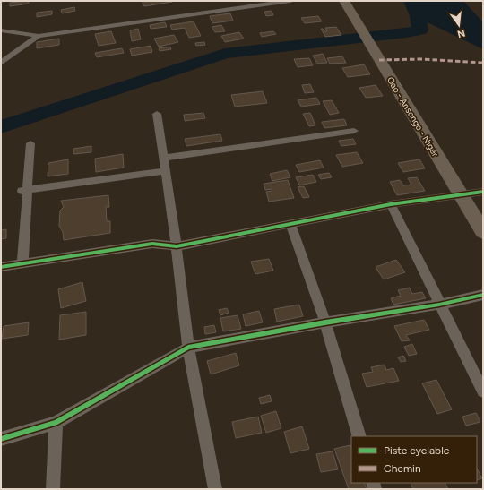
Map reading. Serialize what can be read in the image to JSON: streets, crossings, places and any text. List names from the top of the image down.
{
  "streets": {
    "main road": ["Gao - Ansongo - Niger"]
  },
  "legend": ["Piste cyclable", "Chemin"],
  "north": "bottom"
}
